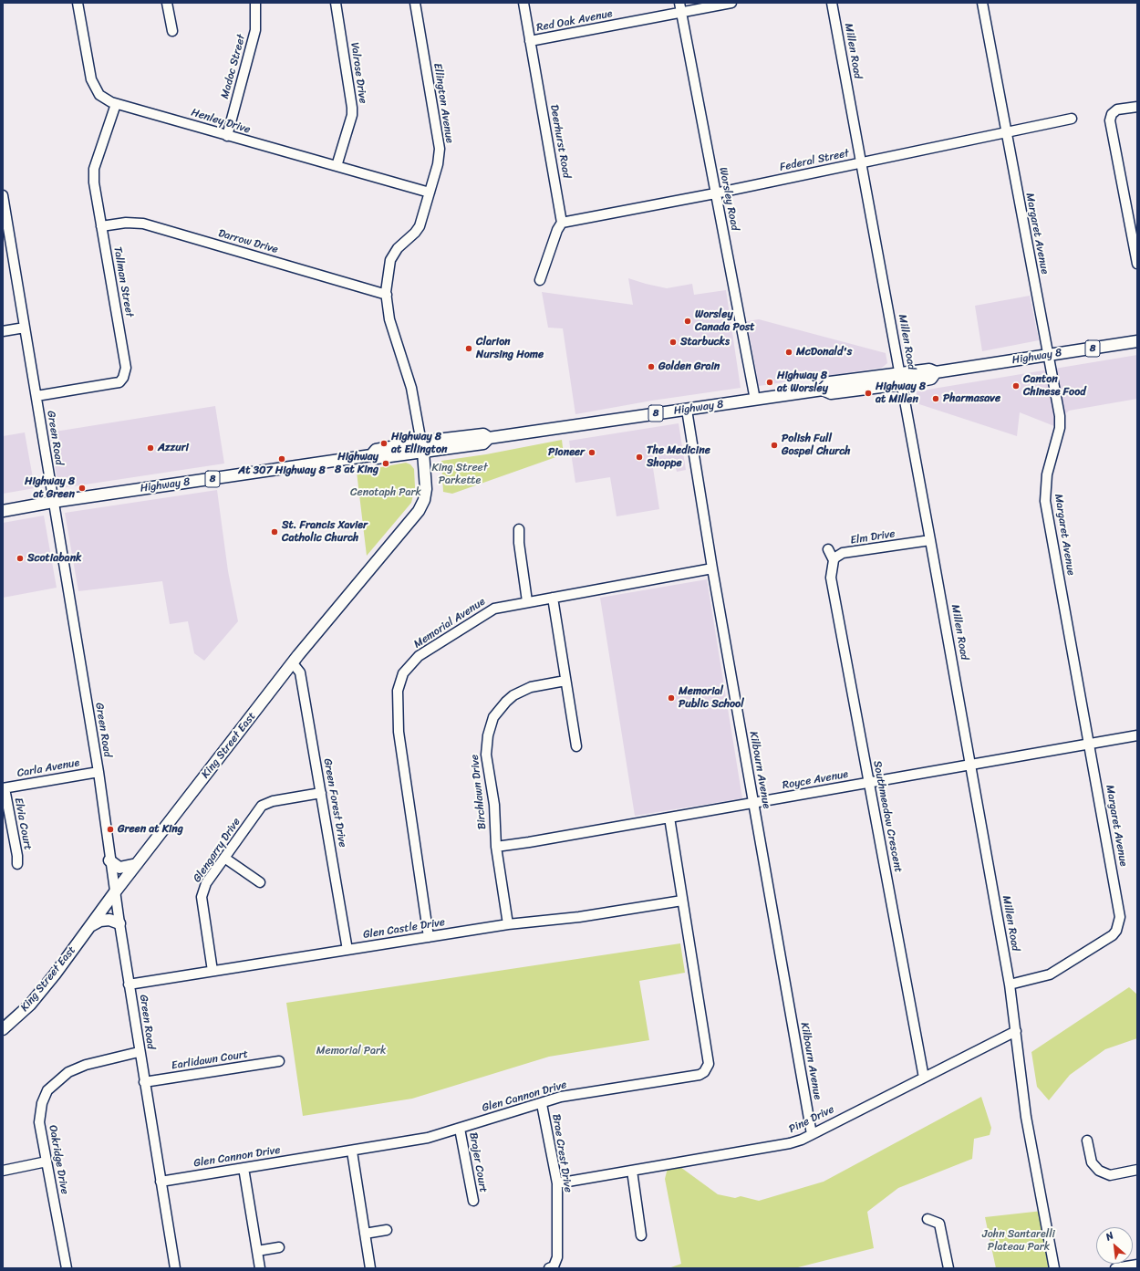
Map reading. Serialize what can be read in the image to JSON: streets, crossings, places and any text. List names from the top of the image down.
{
  "streets": {
    "main road": ["8", "Highway 8", "King Street East"],
    "street": [
      "Red Oak Avenue",
      "Millen Road",
      "Madoc Street",
      "Valrose Drive",
      "Ellington Avenue",
      "Henley Drive",
      "Deerhurst Road",
      "Federal Street",
      "Worsley Road",
      "Margaret Avenue",
      "Darrow Drive",
      "Tallman Street",
      "Green Road",
      "Elm Drive",
      "Memorial Avenue",
      "Carla Avenue",
      "Kilbourn Avenue",
      "Royce Avenue",
      "Birchlawn Drive",
      "Green Forest Drive",
      "Southmeadow Crescent",
      "Elvia Court",
      "Glengarry Drive",
      "Glen Castle Drive",
      "Earlidawn Court",
      "Glen Cannon Drive",
      "Pine Drive",
      "Brae Crest Drive",
      "Oakridge Drive",
      "Brajer Court"
    ]
  },
  "crossings": [
    ["Red Oak Avenue", "Deerhurst Road"],
    ["Red Oak Avenue", "Worsley Road"],
    ["Millen Road", "Federal Street"],
    ["Millen Road", "Margaret Avenue"],
    ["Millen Road", "Highway 8"],
    ["Millen Road", "Elm Drive"],
    ["Millen Road", "Royce Avenue"],
    ["Millen Road", "Pine Drive"],
    ["Madoc Street", "Henley Drive"],
    ["Valrose Drive", "Henley Drive"],
    ["Ellington Avenue", "Henley Drive"],
    ["Ellington Avenue", "Darrow Drive"],
    ["Ellington Avenue", "Highway 8"],
    ["Ellington Avenue", "King Street East"],
    ["Henley Drive", "Tallman Street"],
    ["Deerhurst Road", "Federal Street"],
    ["Federal Street", "Worsley Road"],
    ["Federal Street", "Margaret Avenue"],
    ["Worsley Road", "Highway 8"],
    ["Margaret Avenue", "Highway 8"],
    ["Margaret Avenue", "Royce Avenue"],
    ["Darrow Drive", "Tallman Street"],
    ["Tallman Street", "Green Road"],
    ["Highway 8", "Green Road"],
    ["Highway 8", "King Street East"],
    ["Highway 8", "Kilbourn Avenue"],
    ["Green Road", "King Street East"],
    ["Green Road", "Carla Avenue"],
    ["Green Road", "Glen Castle Drive"],
    ["Green Road", "Earlidawn Court"],
    ["Green Road", "Glen Cannon Drive"],
    ["Green Road", "Oakridge Drive"],
    ["Elm Drive", "Southmeadow Crescent"],
    ["Memorial Avenue", "Kilbourn Avenue"],
    ["Memorial Avenue", "Glen Castle Drive"],
    ["King Street East", "Green Forest Drive"],
    ["Carla Avenue", "Elvia Court"],
    ["Kilbourn Avenue", "Royce Avenue"],
    ["Kilbourn Avenue", "Pine Drive"],
    ["Royce Avenue", "Birchlawn Drive"],
    ["Royce Avenue", "Southmeadow Crescent"],
    ["Royce Avenue", "Glen Cannon Drive"],
    ["Birchlawn Drive", "Glen Castle Drive"],
    ["Green Forest Drive", "Glengarry Drive"],
    ["Green Forest Drive", "Glen Castle Drive"],
    ["Southmeadow Crescent", "Pine Drive"],
    ["Glengarry Drive", "Glen Castle Drive"],
    ["Glen Castle Drive", "Glen Cannon Drive"],
    ["Glen Cannon Drive", "Brae Crest Drive"],
    ["Glen Cannon Drive", "Brajer Court"],
    ["Pine Drive", "Brae Crest Drive"]
  ],
  "parks": [
    "King Street Parkette",
    "Cenotaph Park",
    "Memorial Park",
    "John Santarelli Plateau Park"
  ],
  "places": [
    "Worsley Canada Post",
    "Starbucks",
    "Clarion Nursing Home",
    "McDonald's",
    "Golden Grain",
    "Highway 8 at Worsley",
    "Canton Chinese Food",
    "Highway 8 at Millen",
    "Pharmasave",
    "Highway 8 at Ellington",
    "Polish Full Gospel Church",
    "Azzuri",
    "Pioneer",
    "The Medicine Shoppe",
    "At 307 Highway 8",
    "Highway 8 at King",
    "Highway 8 at Green",
    "St. Francis Xavier Catholic Church",
    "Scotiabank",
    "Memorial Public School",
    "Green at King"
  ],
  "north": "top left"
}
